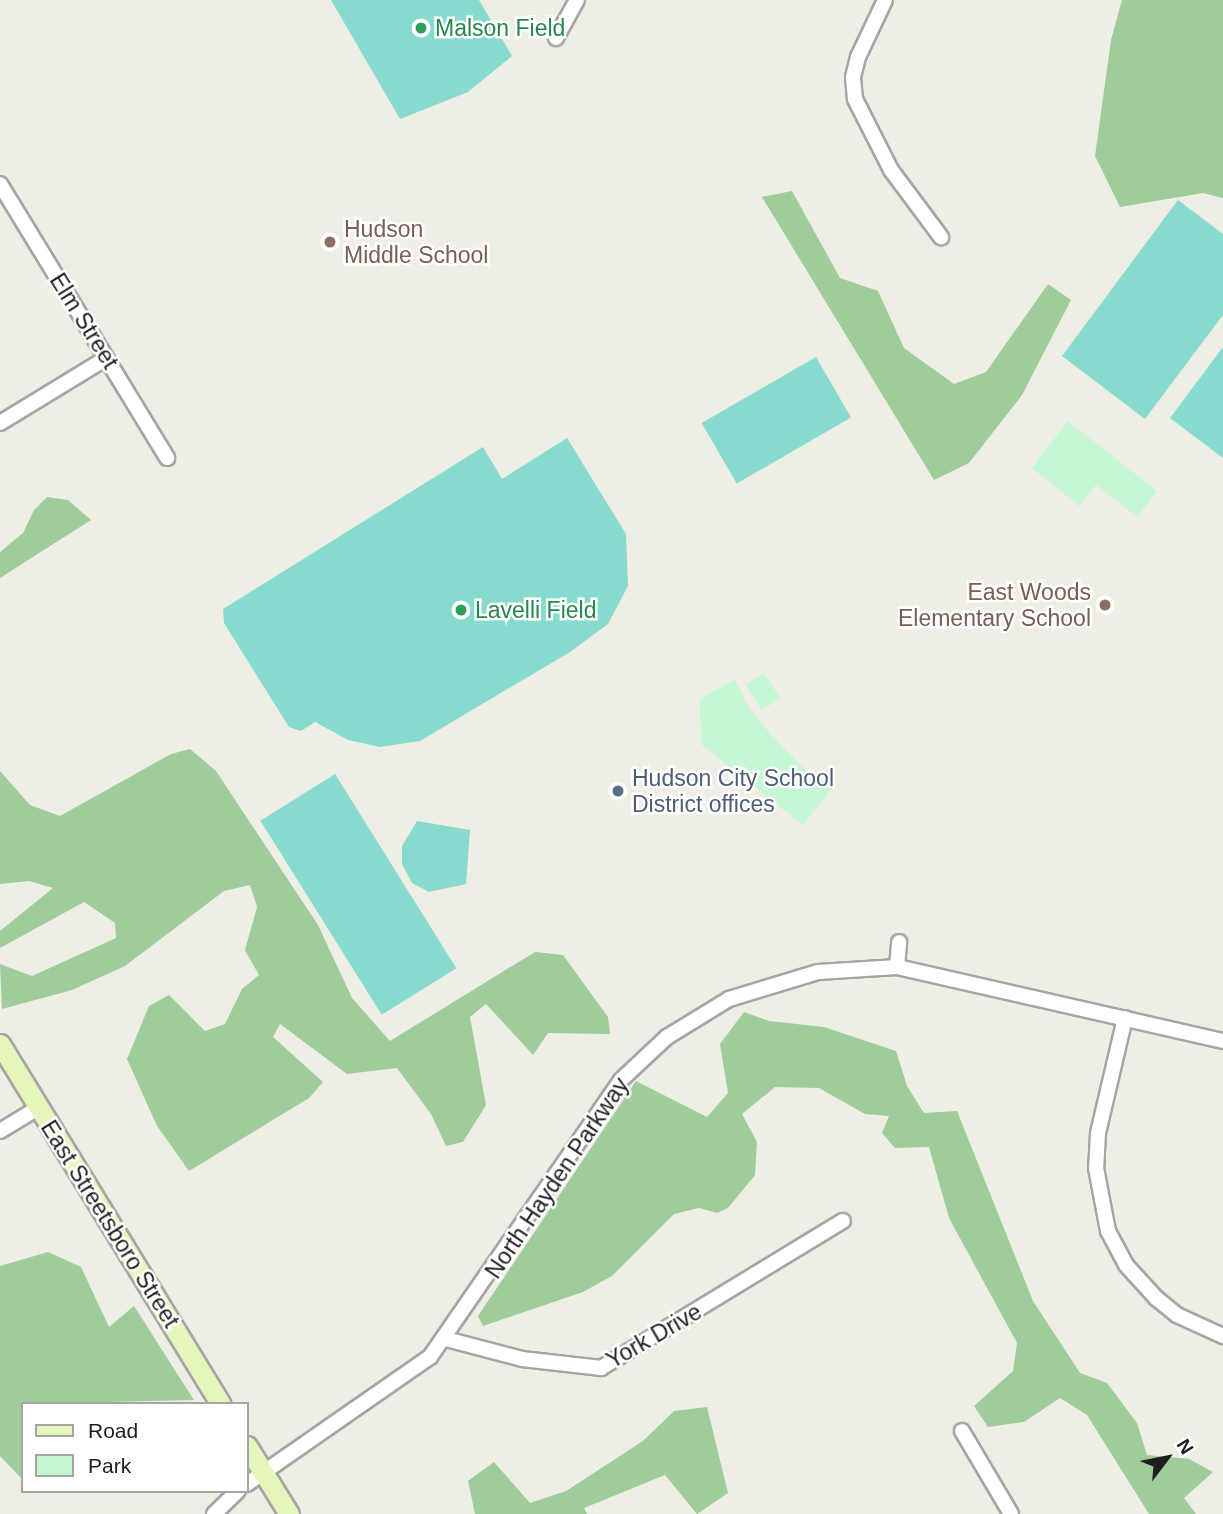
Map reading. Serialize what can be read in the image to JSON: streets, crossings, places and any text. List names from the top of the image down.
{
  "streets": {
    "main road": ["East Streetsboro Street"],
    "street": ["Elm Street", "North Hayden Parkway", "York Drive"]
  },
  "crossings": [
    ["North Hayden Parkway", "York Drive"]
  ],
  "places": [
    "Malson Field",
    "Hudson Middle School",
    "East Woods Elementary School",
    "Lavelli Field",
    "Hudson City School District offices"
  ],
  "legend": ["Road", "Park"],
  "north": "top right"
}
